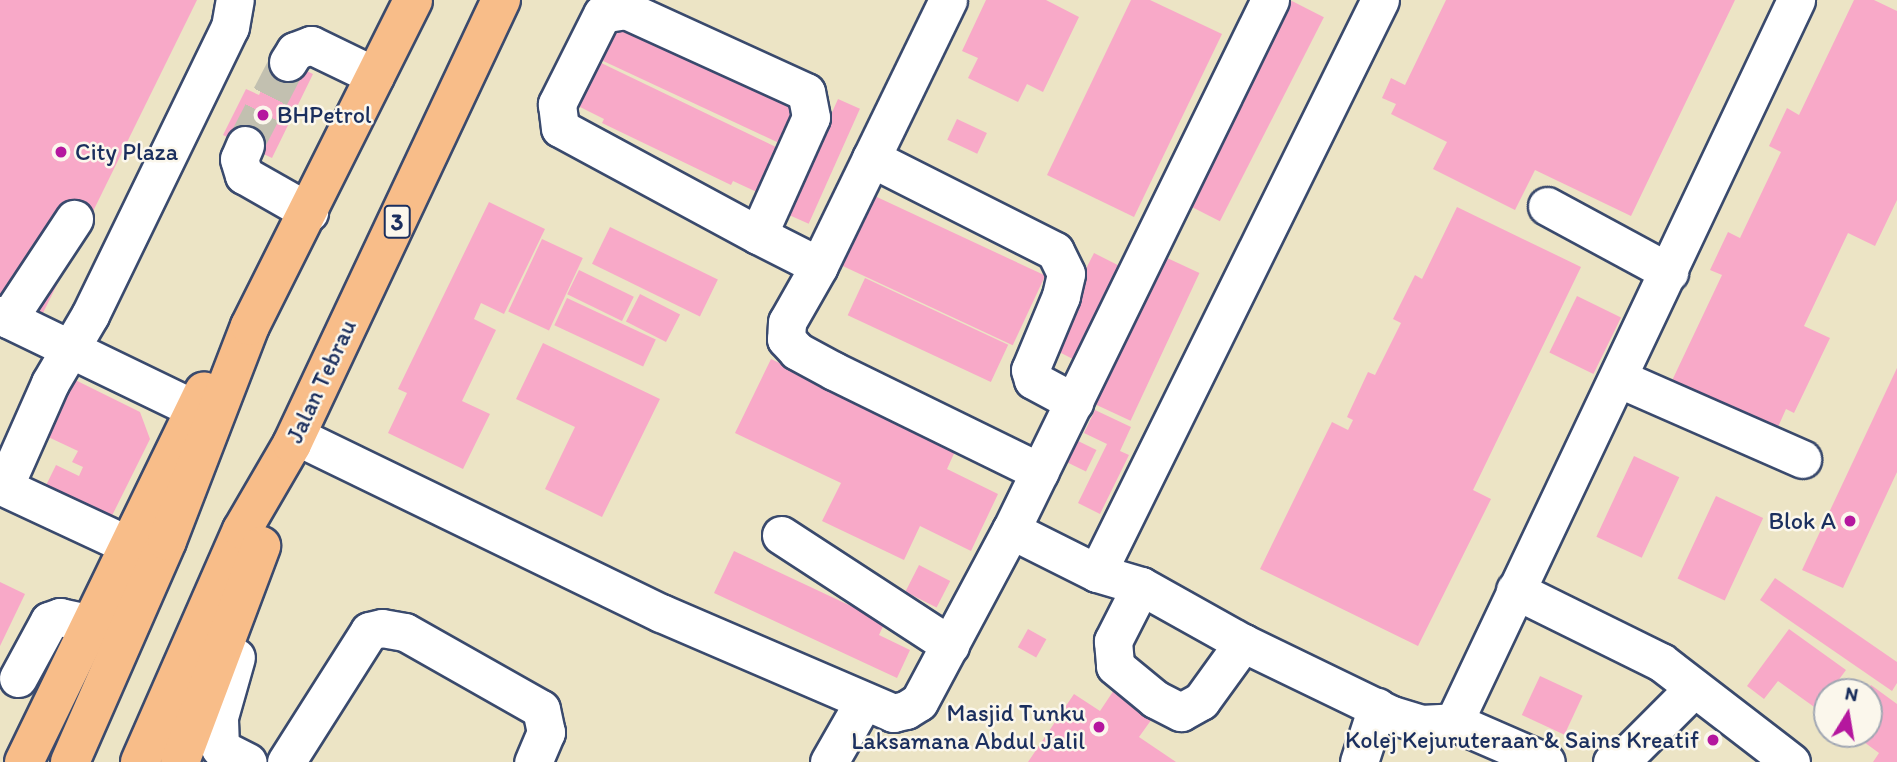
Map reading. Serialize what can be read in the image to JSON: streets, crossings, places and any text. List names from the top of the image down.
{
  "streets": {
    "highway": ["3", "Jalan Tebrau"]
  },
  "places": [
    "BHPetrol",
    "City Plaza",
    "Blok A",
    "Masjid Tunku Laksamana Abdul Jalil",
    "Kolej Kejuruteraan & Sains Kreatif"
  ],
  "north": "top"
}
